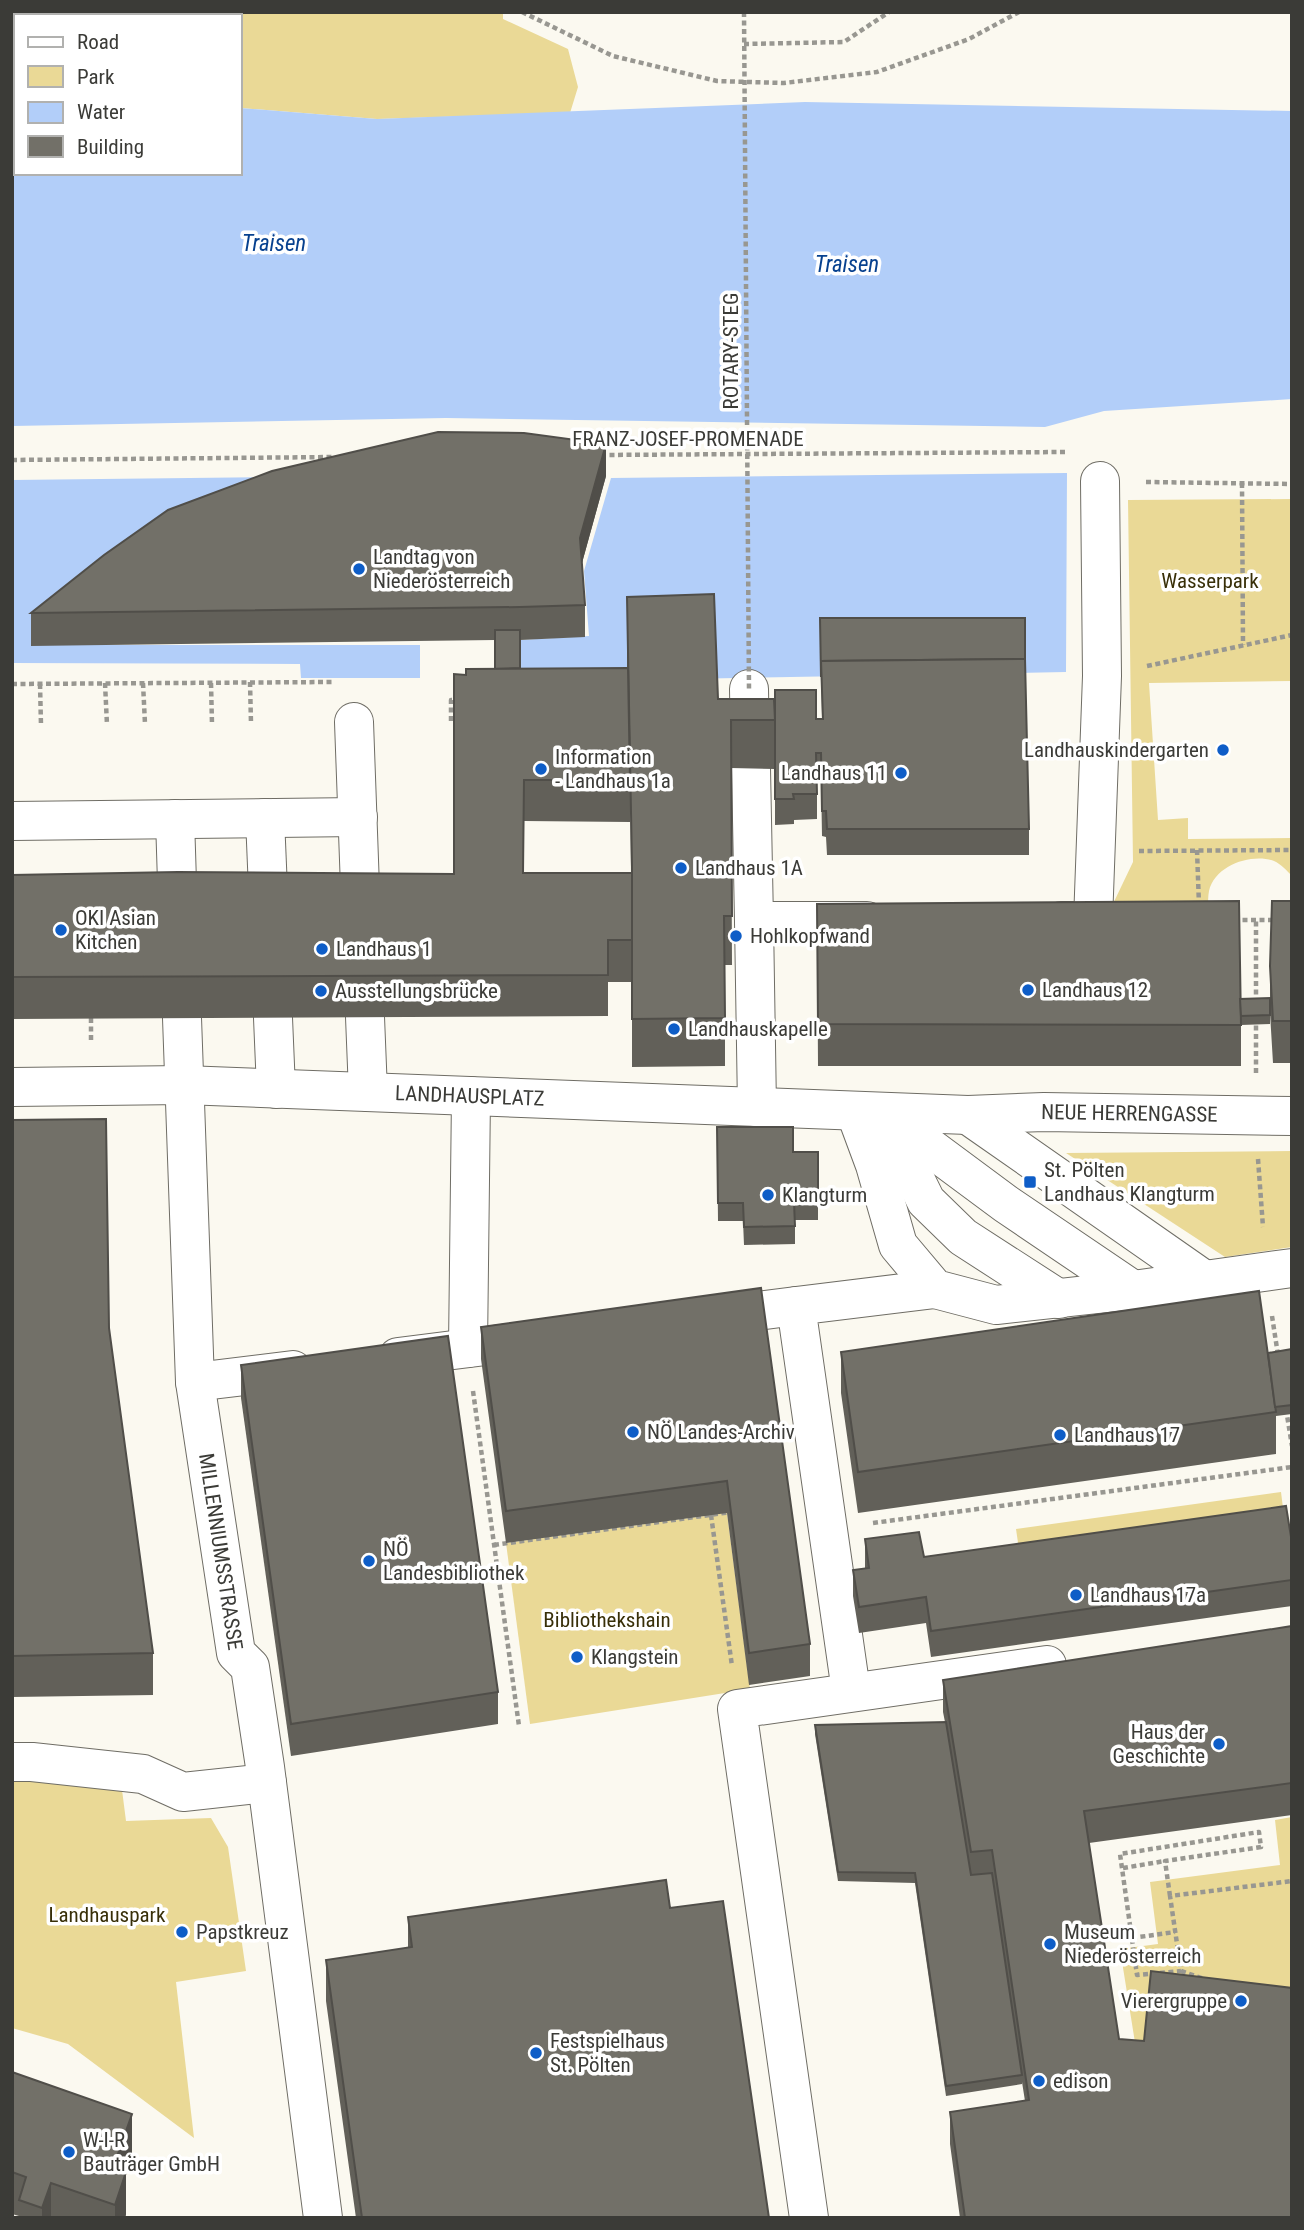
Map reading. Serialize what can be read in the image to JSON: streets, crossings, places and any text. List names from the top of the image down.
{
  "streets": {
    "street": ["LANDHAUSPLATZ", "NEUE HERRENGASSE", "MILLENNIUMSSTRASSE"],
    "path": ["ROTARY-STEG", "FRANZ-JOSEF-PROMENADE"]
  },
  "crossings": [
    ["LANDHAUSPLATZ", "NEUE HERRENGASSE"],
    ["LANDHAUSPLATZ", "MILLENNIUMSSTRASSE"]
  ],
  "water": ["Traisen"],
  "parks": ["Wasserpark", "Bibliothekshain", "Landhauspark"],
  "places": {
    "other": [
      "Landtag von Niederösterreich",
      "Landhauskindergarten",
      "Information - Landhaus 1a",
      "Landhaus 11",
      "Landhaus 1A",
      "OKI Asian Kitchen",
      "Hohlkopfwand",
      "Landhaus 1",
      "Landhaus 12",
      "Ausstellungsbrücke",
      "Landhauskapelle",
      "Klangturm",
      "NÖ Landes-Archiv",
      "Landhaus 17",
      "NÖ Landesbibliothek",
      "Landhaus 17a",
      "Klangstein",
      "Haus der Geschichte",
      "Papstkreuz",
      "Museum Niederösterreich",
      "Vierergruppe",
      "Festspielhaus St. Pölten",
      "edison",
      "W-I-R Bauträger GmbH"
    ],
    "transit": ["St. Pölten Landhaus Klangturm"]
  },
  "legend": [
    "Road",
    "Park",
    "Water",
    "Building"
  ]
}
